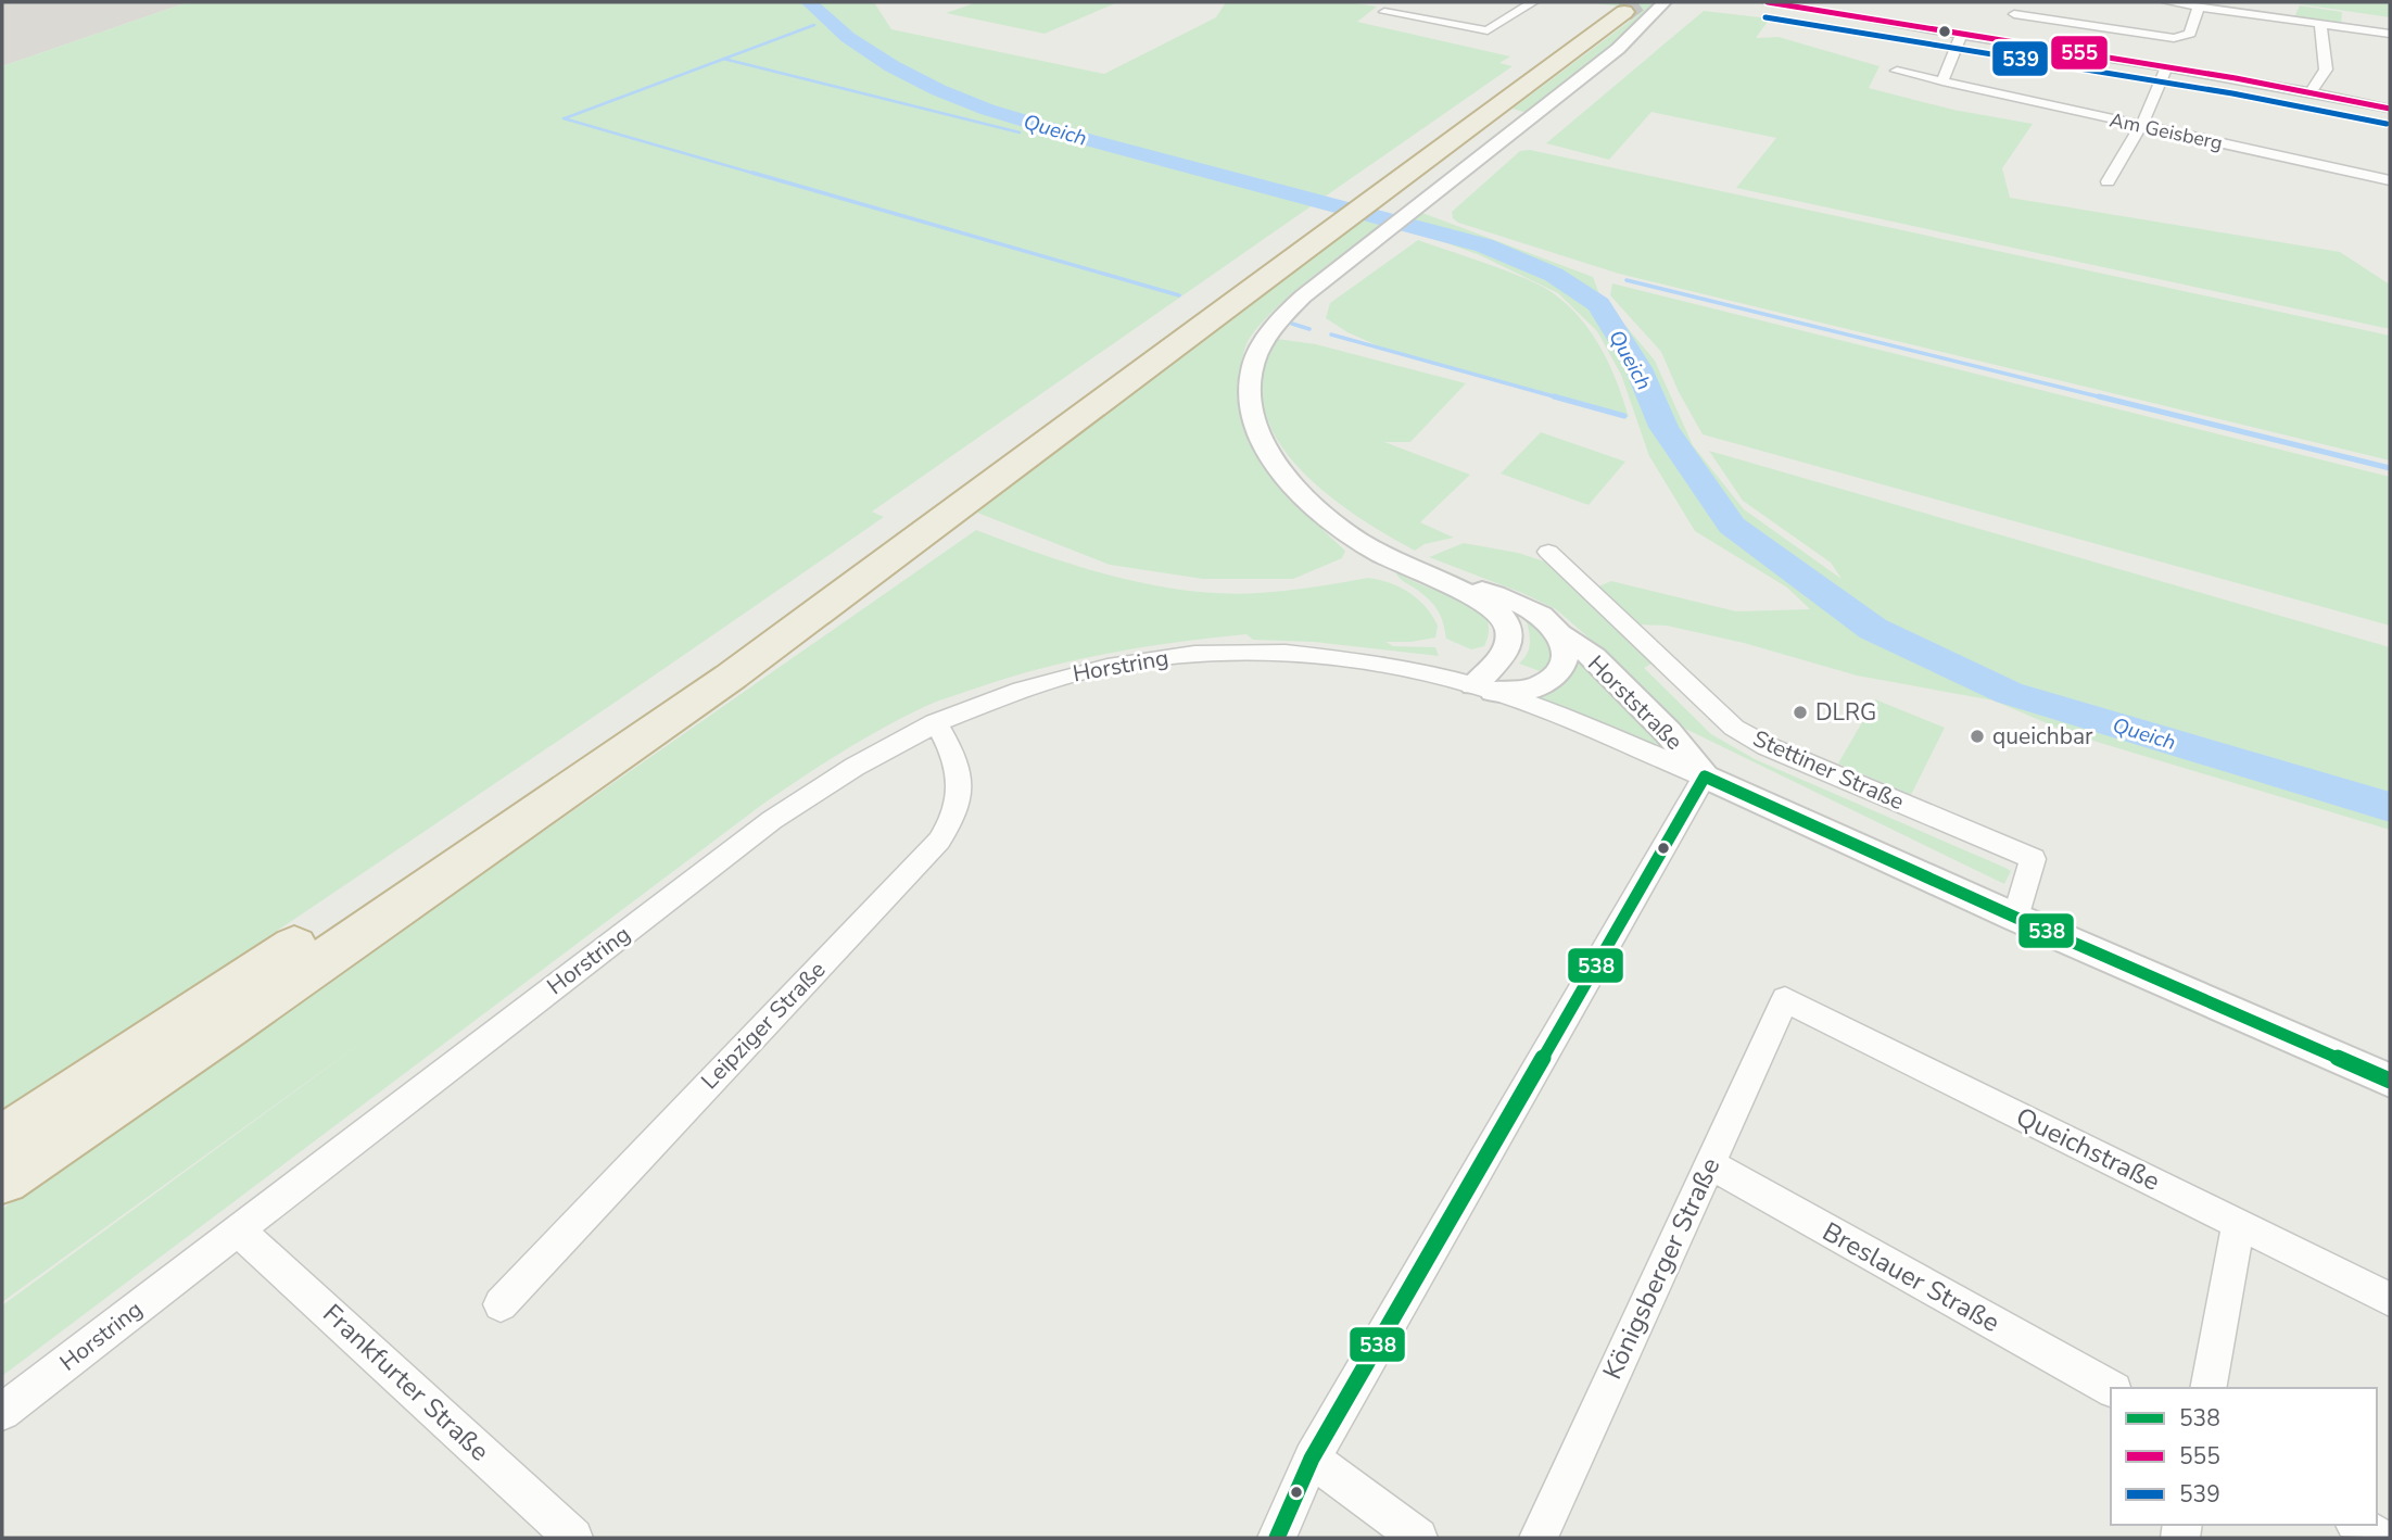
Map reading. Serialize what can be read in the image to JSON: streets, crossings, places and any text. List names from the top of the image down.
{
  "streets": {
    "street": [
      "Am Geisberg",
      "Horstring",
      "Horststraße",
      "Stettiner Straße",
      "Leipziger Straße",
      "Queichstraße",
      "Königsberger Straße",
      "Breslauer Straße",
      "Frankfurter Straße"
    ]
  },
  "crossings": [
    ["Horstring", "Horststraße"],
    ["Horstring", "Stettiner Straße"],
    ["Horstring", "Leipziger Straße"],
    ["Horstring", "Frankfurter Straße"],
    ["Queichstraße", "Königsberger Straße"],
    ["Königsberger Straße", "Breslauer Straße"]
  ],
  "water": ["Queich"],
  "places": ["DLRG", "queichbar"],
  "lines": ["transit line 555", "transit line 539", "transit line 538"],
  "legend": ["538", "555", "539"]
}
